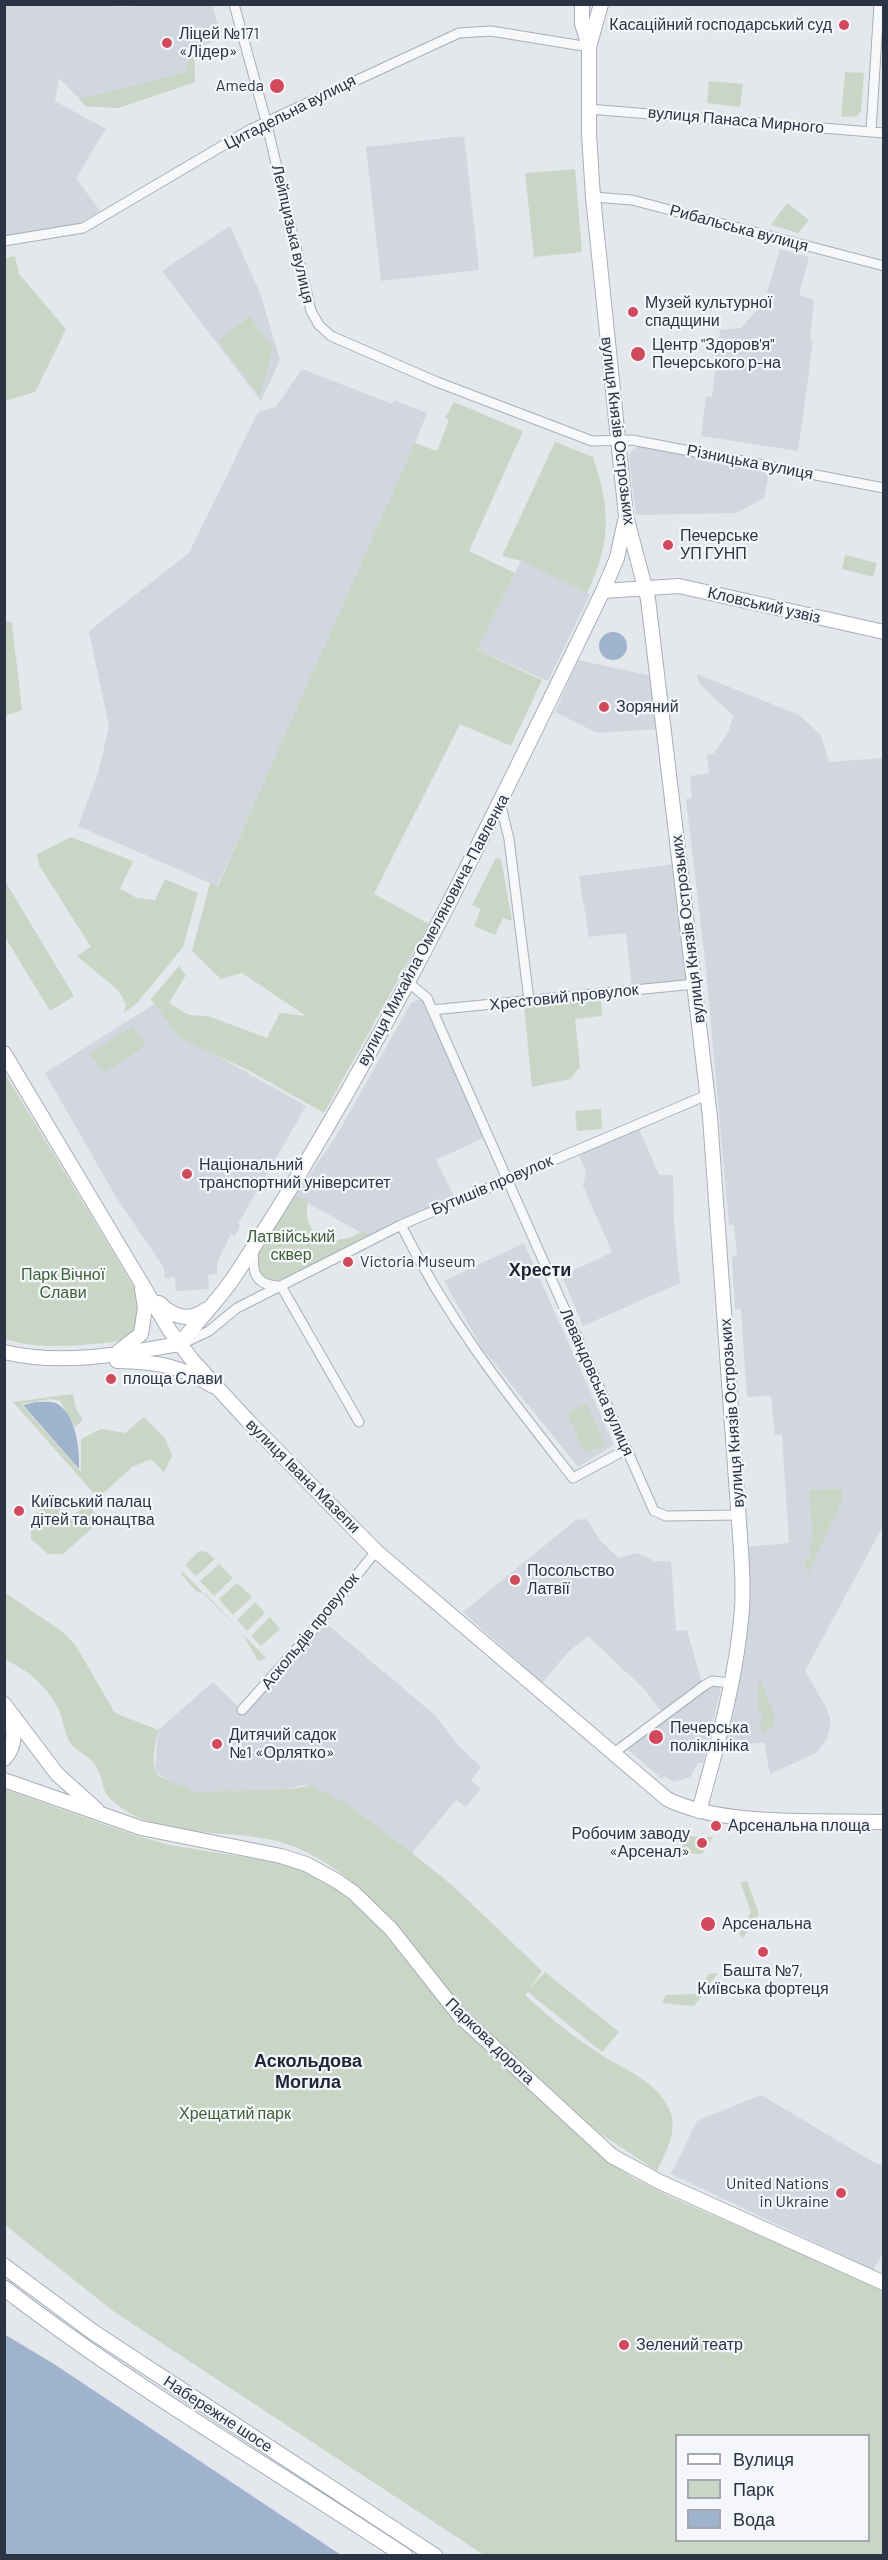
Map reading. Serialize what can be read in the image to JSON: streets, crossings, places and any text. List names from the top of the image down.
{
  "streets": {
    "main road": [
      "вулиця Князів Острозьких",
      "Кловський узвіз",
      "вулиця Михайла Омеляновича-Павленка",
      "вулиця Івана Мазепи",
      "Паркова дорога",
      "Набережне шосе"
    ],
    "street": [
      "Цитадельна вулиця",
      "вулиця Панаса Мирного",
      "Рибальська вулиця",
      "Лейпцизька вулиця",
      "Різницька вулиця",
      "Хрестовий провулок",
      "Бутишів провулок",
      "Левандовська вулиця",
      "Аскольдів провулок"
    ]
  },
  "crossings": [
    ["Цитадельна вулиця", "Лейпцизька вулиця"],
    ["Цитадельна вулиця", "вулиця Князів Острозьких"],
    ["вулиця Панаса Мирного", "вулиця Князів Острозьких"],
    ["Рибальська вулиця", "вулиця Князів Острозьких"],
    ["Лейпцизька вулиця", "вулиця Князів Острозьких"],
    ["Лейпцизька вулиця", "Різницька вулиця"],
    ["вулиця Князів Острозьких", "Різницька вулиця"],
    ["вулиця Князів Острозьких", "Кловський узвіз"],
    ["вулиця Князів Острозьких", "вулиця Михайла Омеляновича-Павленка"],
    ["вулиця Князів Острозьких", "Хрестовий провулок"],
    ["вулиця Князів Острозьких", "Бутишів провулок"],
    ["вулиця Князів Острозьких", "Левандовська вулиця"],
    ["вулиця Князів Острозьких", "вулиця Івана Мазепи"],
    ["вулиця Михайла Омеляновича-Павленка", "Бутишів провулок"],
    ["вулиця Михайла Омеляновича-Павленка", "Левандовська вулиця"],
    ["вулиця Михайла Омеляновича-Павленка", "вулиця Івана Мазепи"],
    ["Хрестовий провулок", "Левандовська вулиця"],
    ["Бутишів провулок", "Левандовська вулиця"],
    ["Бутишів провулок", "вулиця Івана Мазепи"],
    ["вулиця Івана Мазепи", "Аскольдів провулок"]
  ],
  "districts": ["Хрести", "Аскольдова Могила"],
  "parks": ["Латвійський сквер", "Парк Вічної Слави", "Хрещатий парк"],
  "places": [
    "Касаційний господарський суд",
    "Ліцей №171 «Лідер»",
    "Ameda",
    "Музей культурної спадщини",
    "Центр \"Здоров'я\" Печерського р-на",
    "Печерське УП ГУНП",
    "Зоряний",
    "Національний транспортний університет",
    "Victoria Museum",
    "площа Слави",
    "Київський палац дітей та юнацтва",
    "Посольство Латвії",
    "Печерська поліклініка",
    "Дитячий садок №1 «Орлятко»",
    "Арсенальна площа",
    "Робочим заводу «Арсенал»",
    "Арсенальна",
    "Башта №7, Київська фортеця",
    "United Nations in Ukraine",
    "Зелений театр"
  ],
  "legend": ["Вулиця", "Парк", "Вода"]
}
